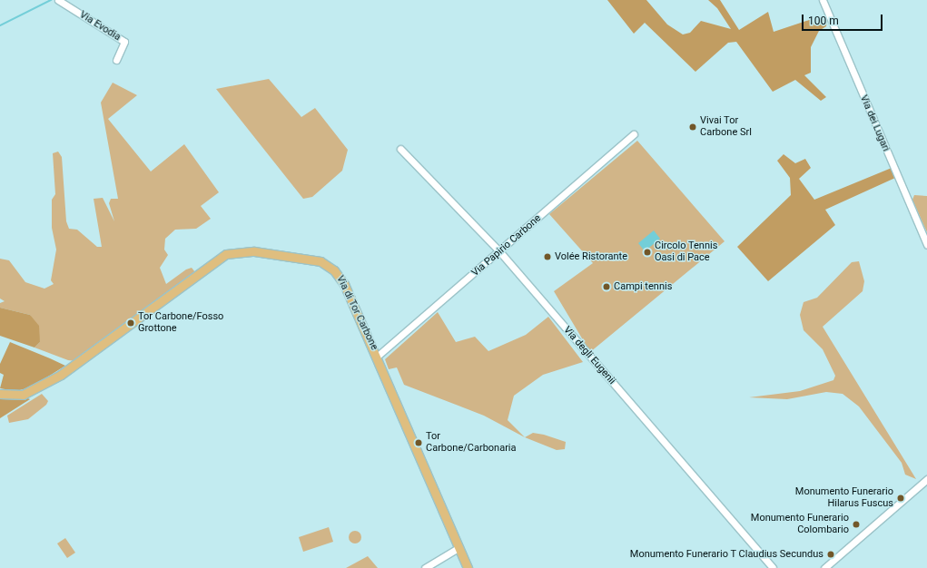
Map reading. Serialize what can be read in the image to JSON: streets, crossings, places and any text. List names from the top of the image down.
{
  "streets": {
    "main road": ["Via di Tor Carbone"],
    "street": [
      "Via Evodia",
      "Via dei Lugari",
      "Via Papirio Carbone",
      "Via degli Eugenii"
    ]
  },
  "crossings": [
    ["Via Papirio Carbone", "Via di Tor Carbone"],
    ["Via Papirio Carbone", "Via degli Eugenii"]
  ],
  "places": [
    "Vivai Tor Carbone Srl",
    "Circolo Tennis Oasi di Pace",
    "Volée Ristorante",
    "Campi tennis",
    "Tor Carbone/Fosso Grottone",
    "Tor Carbone/Carbonaria",
    "Monumento Funerario Hilarus Fuscus",
    "Monumento Funerario Colombario",
    "Monumento Funerario T Claudius Secundus"
  ],
  "scale_bar": "100 m"
}
